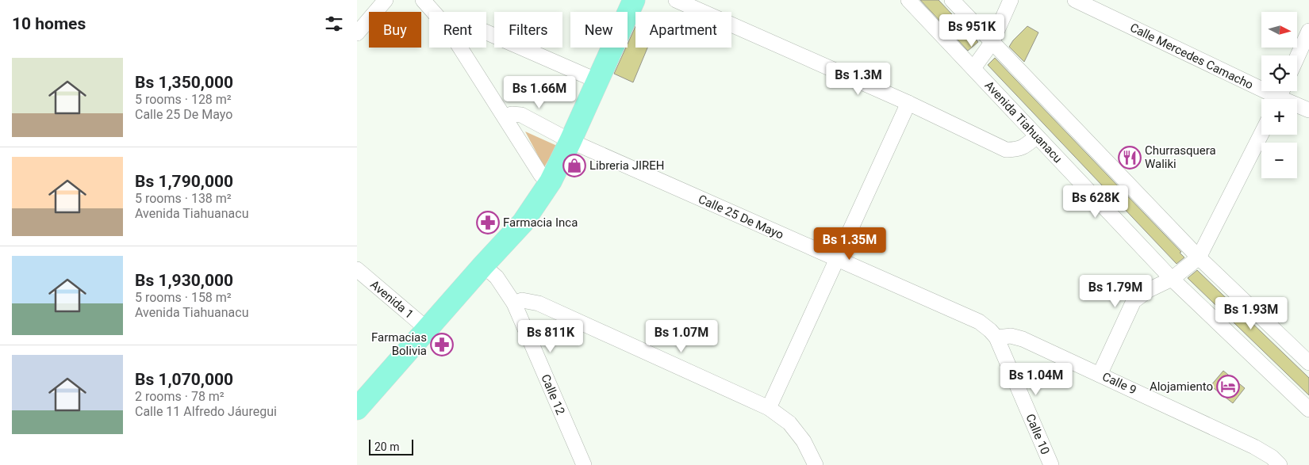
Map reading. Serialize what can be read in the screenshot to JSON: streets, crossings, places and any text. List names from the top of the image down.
{
  "streets": {
    "street": [
      "Calle Mercedes Camacho",
      "Avenida Tiahuanacu",
      "Calle 25 De Mayo",
      "Avenida 1",
      "Calle 9",
      "Calle 12",
      "Calle 10"
    ]
  },
  "crossings": [
    ["Calle 25 De Mayo", "Calle 9"],
    ["Calle 25 De Mayo", "Calle 10"],
    ["Calle 9", "Calle 10"]
  ],
  "places": {
    "restaurant": ["Churrasquera Waliki"],
    "shop": ["Libreria JIREH"],
    "pharmacy": ["Farmacia Inca", "Farmacias Bolivia"],
    "hotel": ["Alojamiento"]
  },
  "scale_bar": "20 m",
  "north": "right",
  "page": {
    "heading": "10 homes",
    "map_buttons": ["+", "−"],
    "chip": [
      "Buy",
      "Rent",
      "Filters",
      "New",
      "Apartment"
    ],
    "price": [
      "Bs 951K",
      "Bs 1.3M",
      "Bs 1.66M",
      "Bs 628K",
      "Bs 1.35M",
      "Bs 1.79M",
      "Bs 1.93M",
      "Bs 811K",
      "Bs 1.07M",
      "Bs 1.04M"
    ],
    "list": [
      {
        "name": "Bs 1,350,000",
        "note": "5 rooms · 128 m² · Calle 25 De Mayo"
      },
      {
        "name": "Bs 1,790,000",
        "note": "5 rooms · 138 m² · Avenida Tiahuanacu"
      },
      {
        "name": "Bs 1,930,000",
        "note": "5 rooms · 158 m² · Avenida Tiahuanacu"
      },
      {
        "name": "Bs 1,070,000",
        "note": "2 rooms · 78 m² · Calle 11 Alfredo Jáuregui"
      }
    ],
    "scale": "20 m"
  }
}
